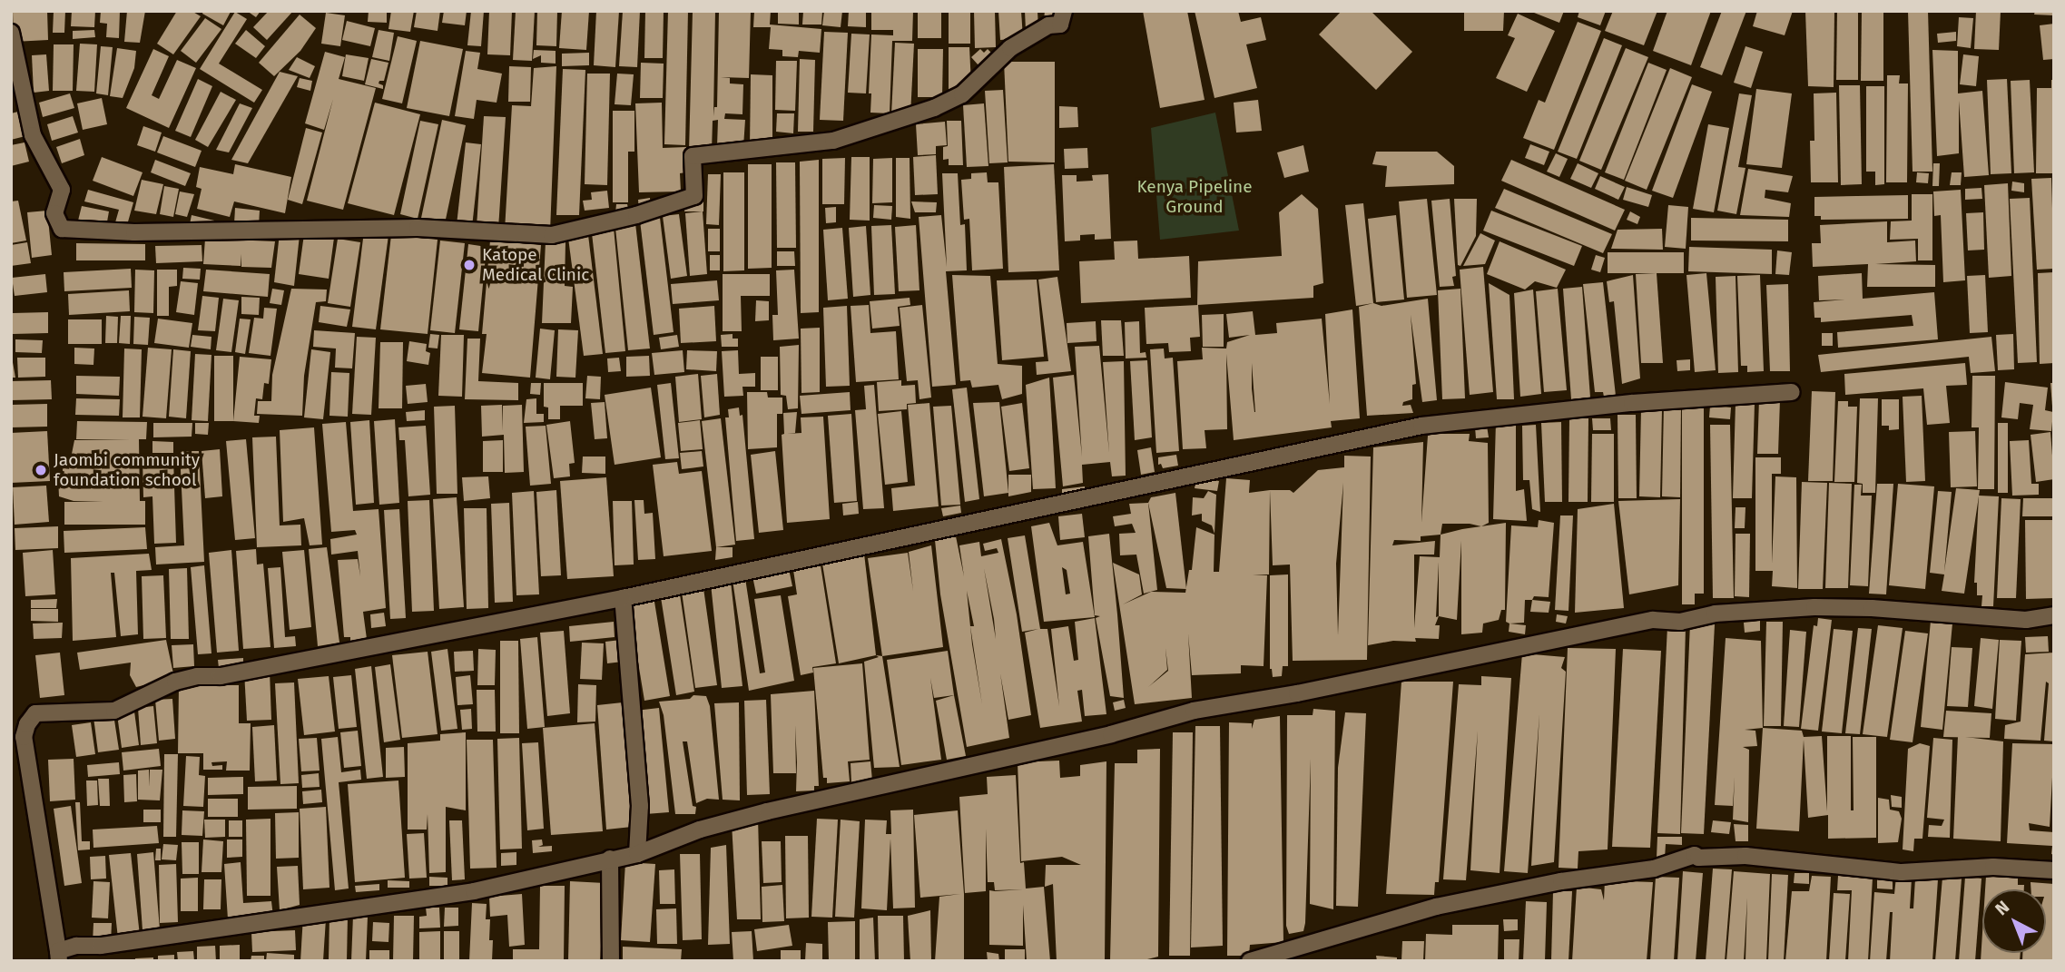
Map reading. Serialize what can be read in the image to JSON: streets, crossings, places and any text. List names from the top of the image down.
{
  "parks": ["Kenya Pipeline Ground"],
  "places": ["Katope Medical Clinic", "Jaombi community foundation school"],
  "north": "top left"
}
